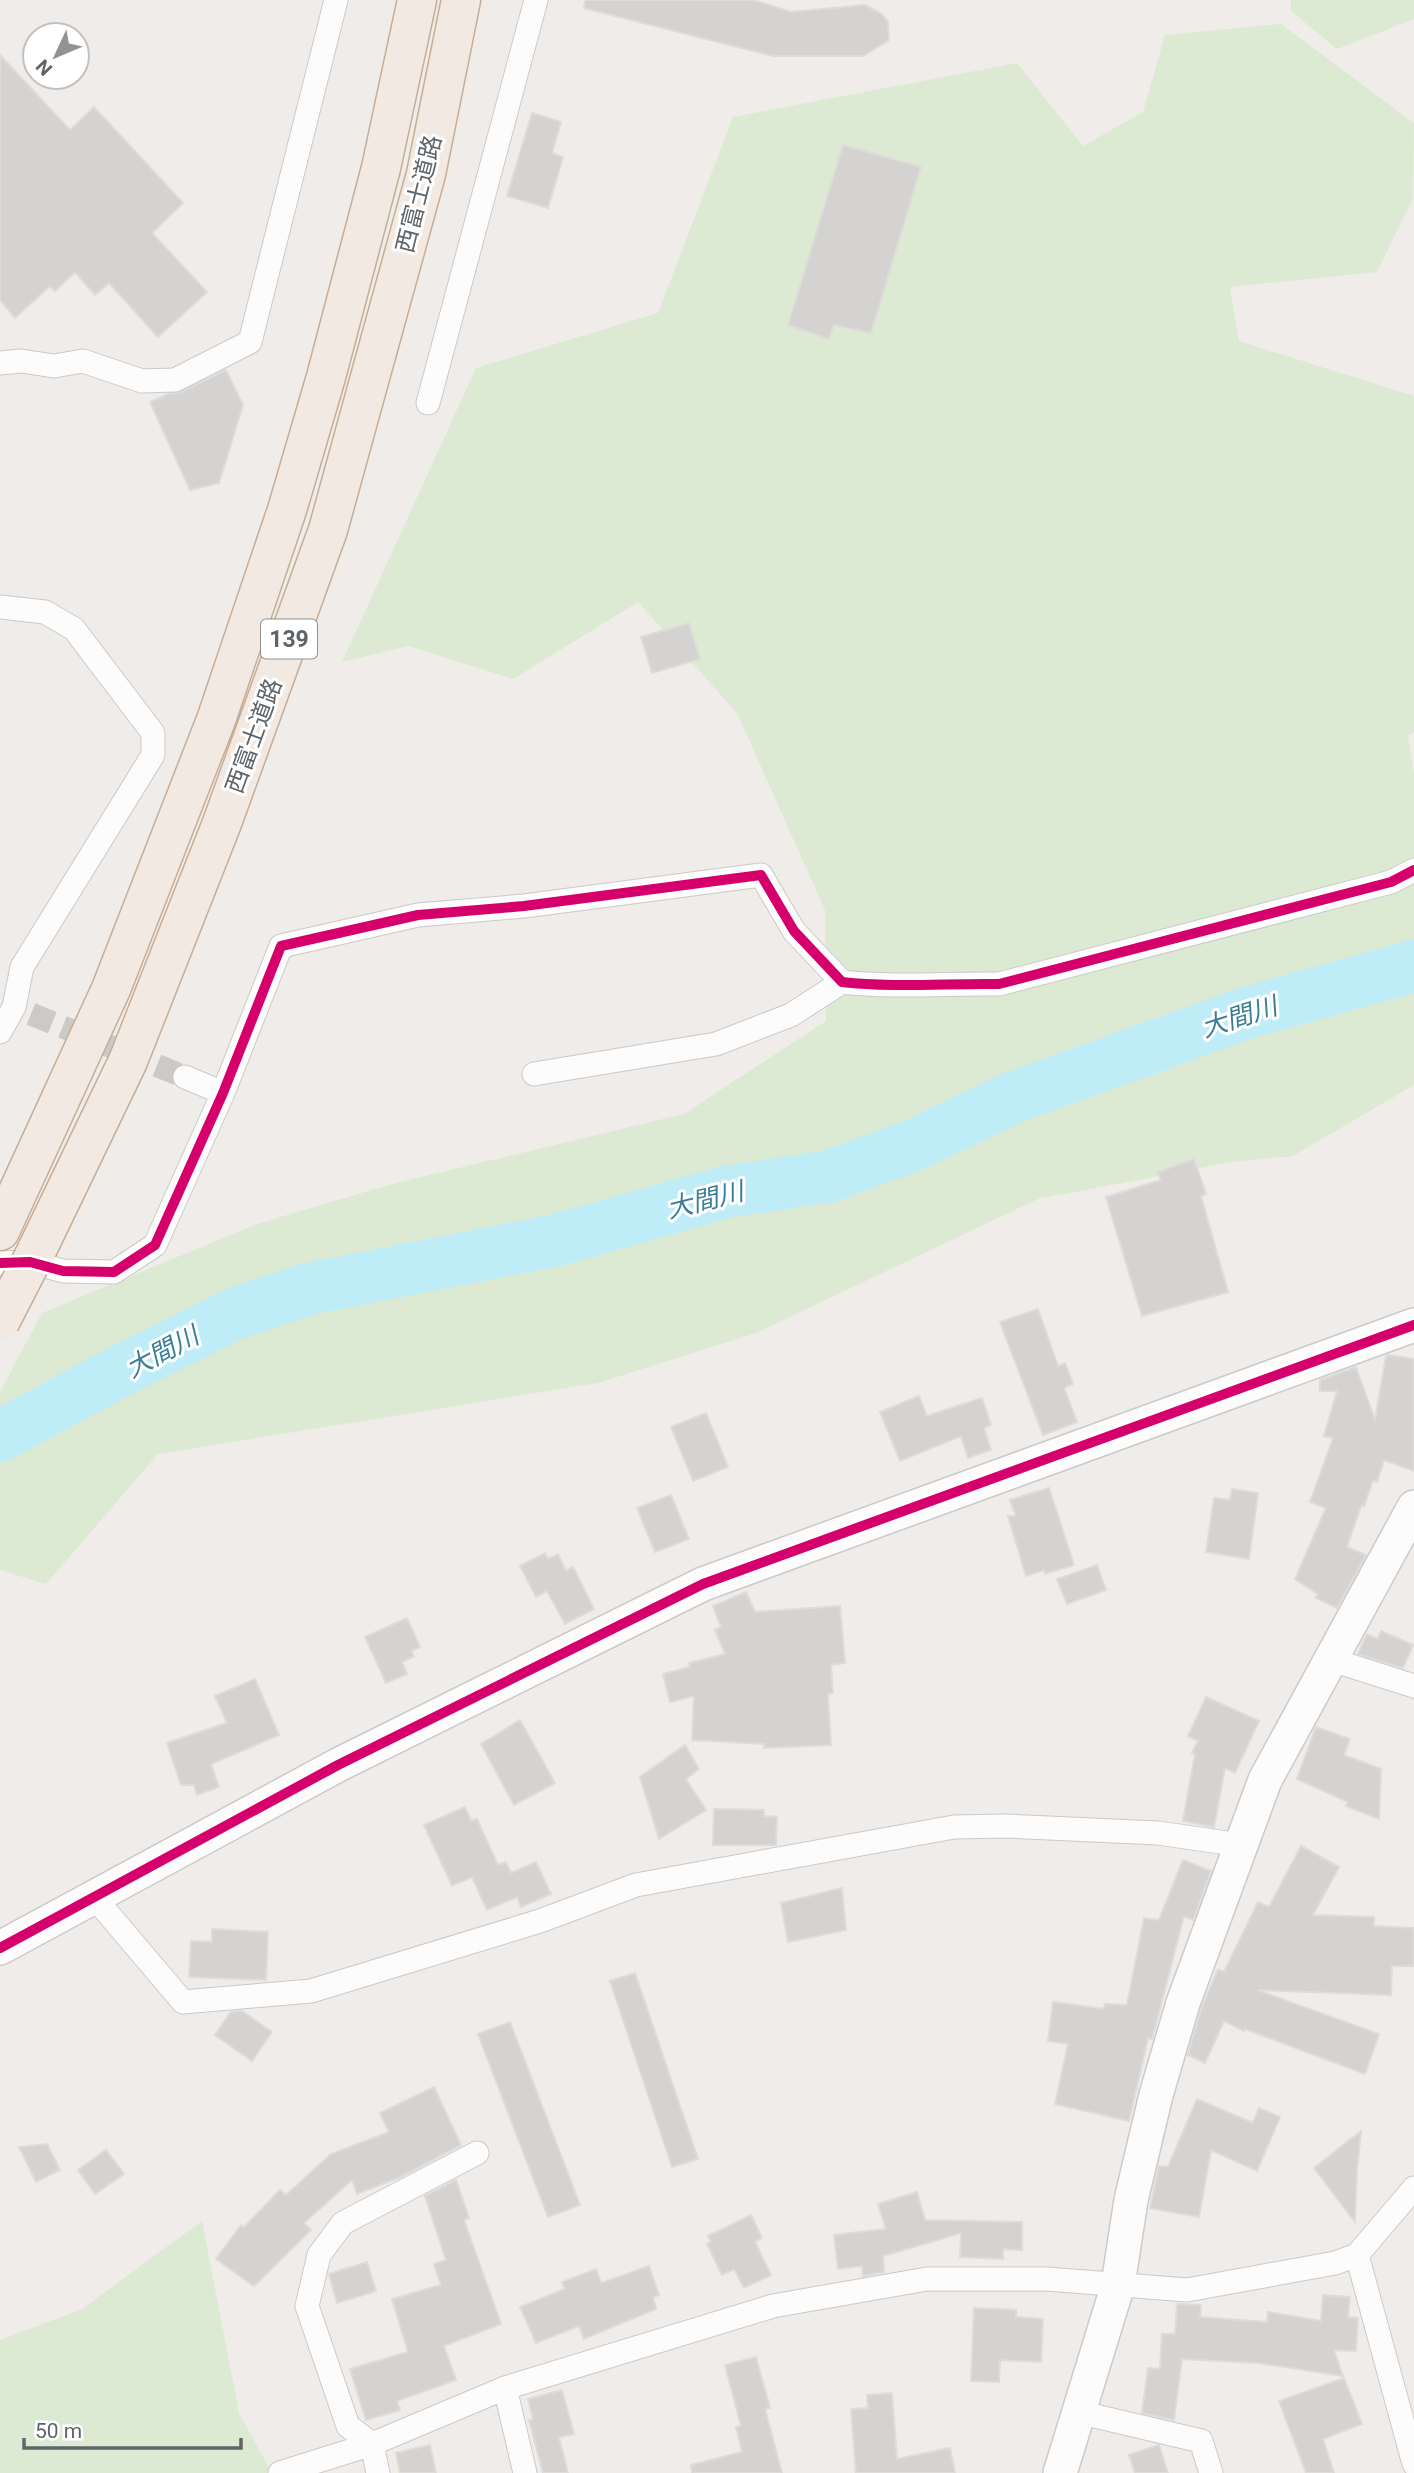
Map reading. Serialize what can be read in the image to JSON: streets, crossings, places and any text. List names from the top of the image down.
{
  "streets": {
    "highway": ["西富士道路", "139"]
  },
  "water": ["大間川"],
  "scale_bar": "50 m",
  "north": "bottom left"
}
